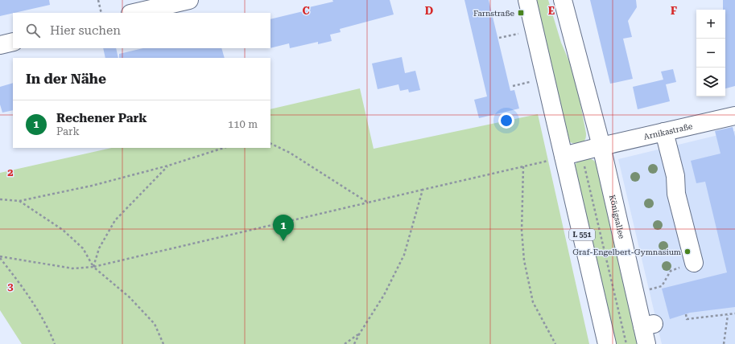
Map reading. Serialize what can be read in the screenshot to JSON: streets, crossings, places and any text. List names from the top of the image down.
{
  "streets": {
    "main road": ["Arnikastraße", "Königsallee", "L 551"]
  },
  "crossings": [
    ["Arnikastraße", "Königsallee"]
  ],
  "places": {
    "transit": ["Farnstraße"],
    "other": ["Graf-Engelbert-Gymnasium"]
  },
  "page": {
    "map_buttons": ["+", "−"],
    "search": "Hier suchen",
    "heading": "In der Nähe",
    "list": [
      {
        "mark": "1",
        "name": "Rechener Park",
        "note": "Park",
        "value": "110 m"
      }
    ],
    "pins": "1"
  },
  "grid": {
    "columns": [
      "C",
      "D",
      "E",
      "F"
    ],
    "rows": ["2", "3"]
  }
}
